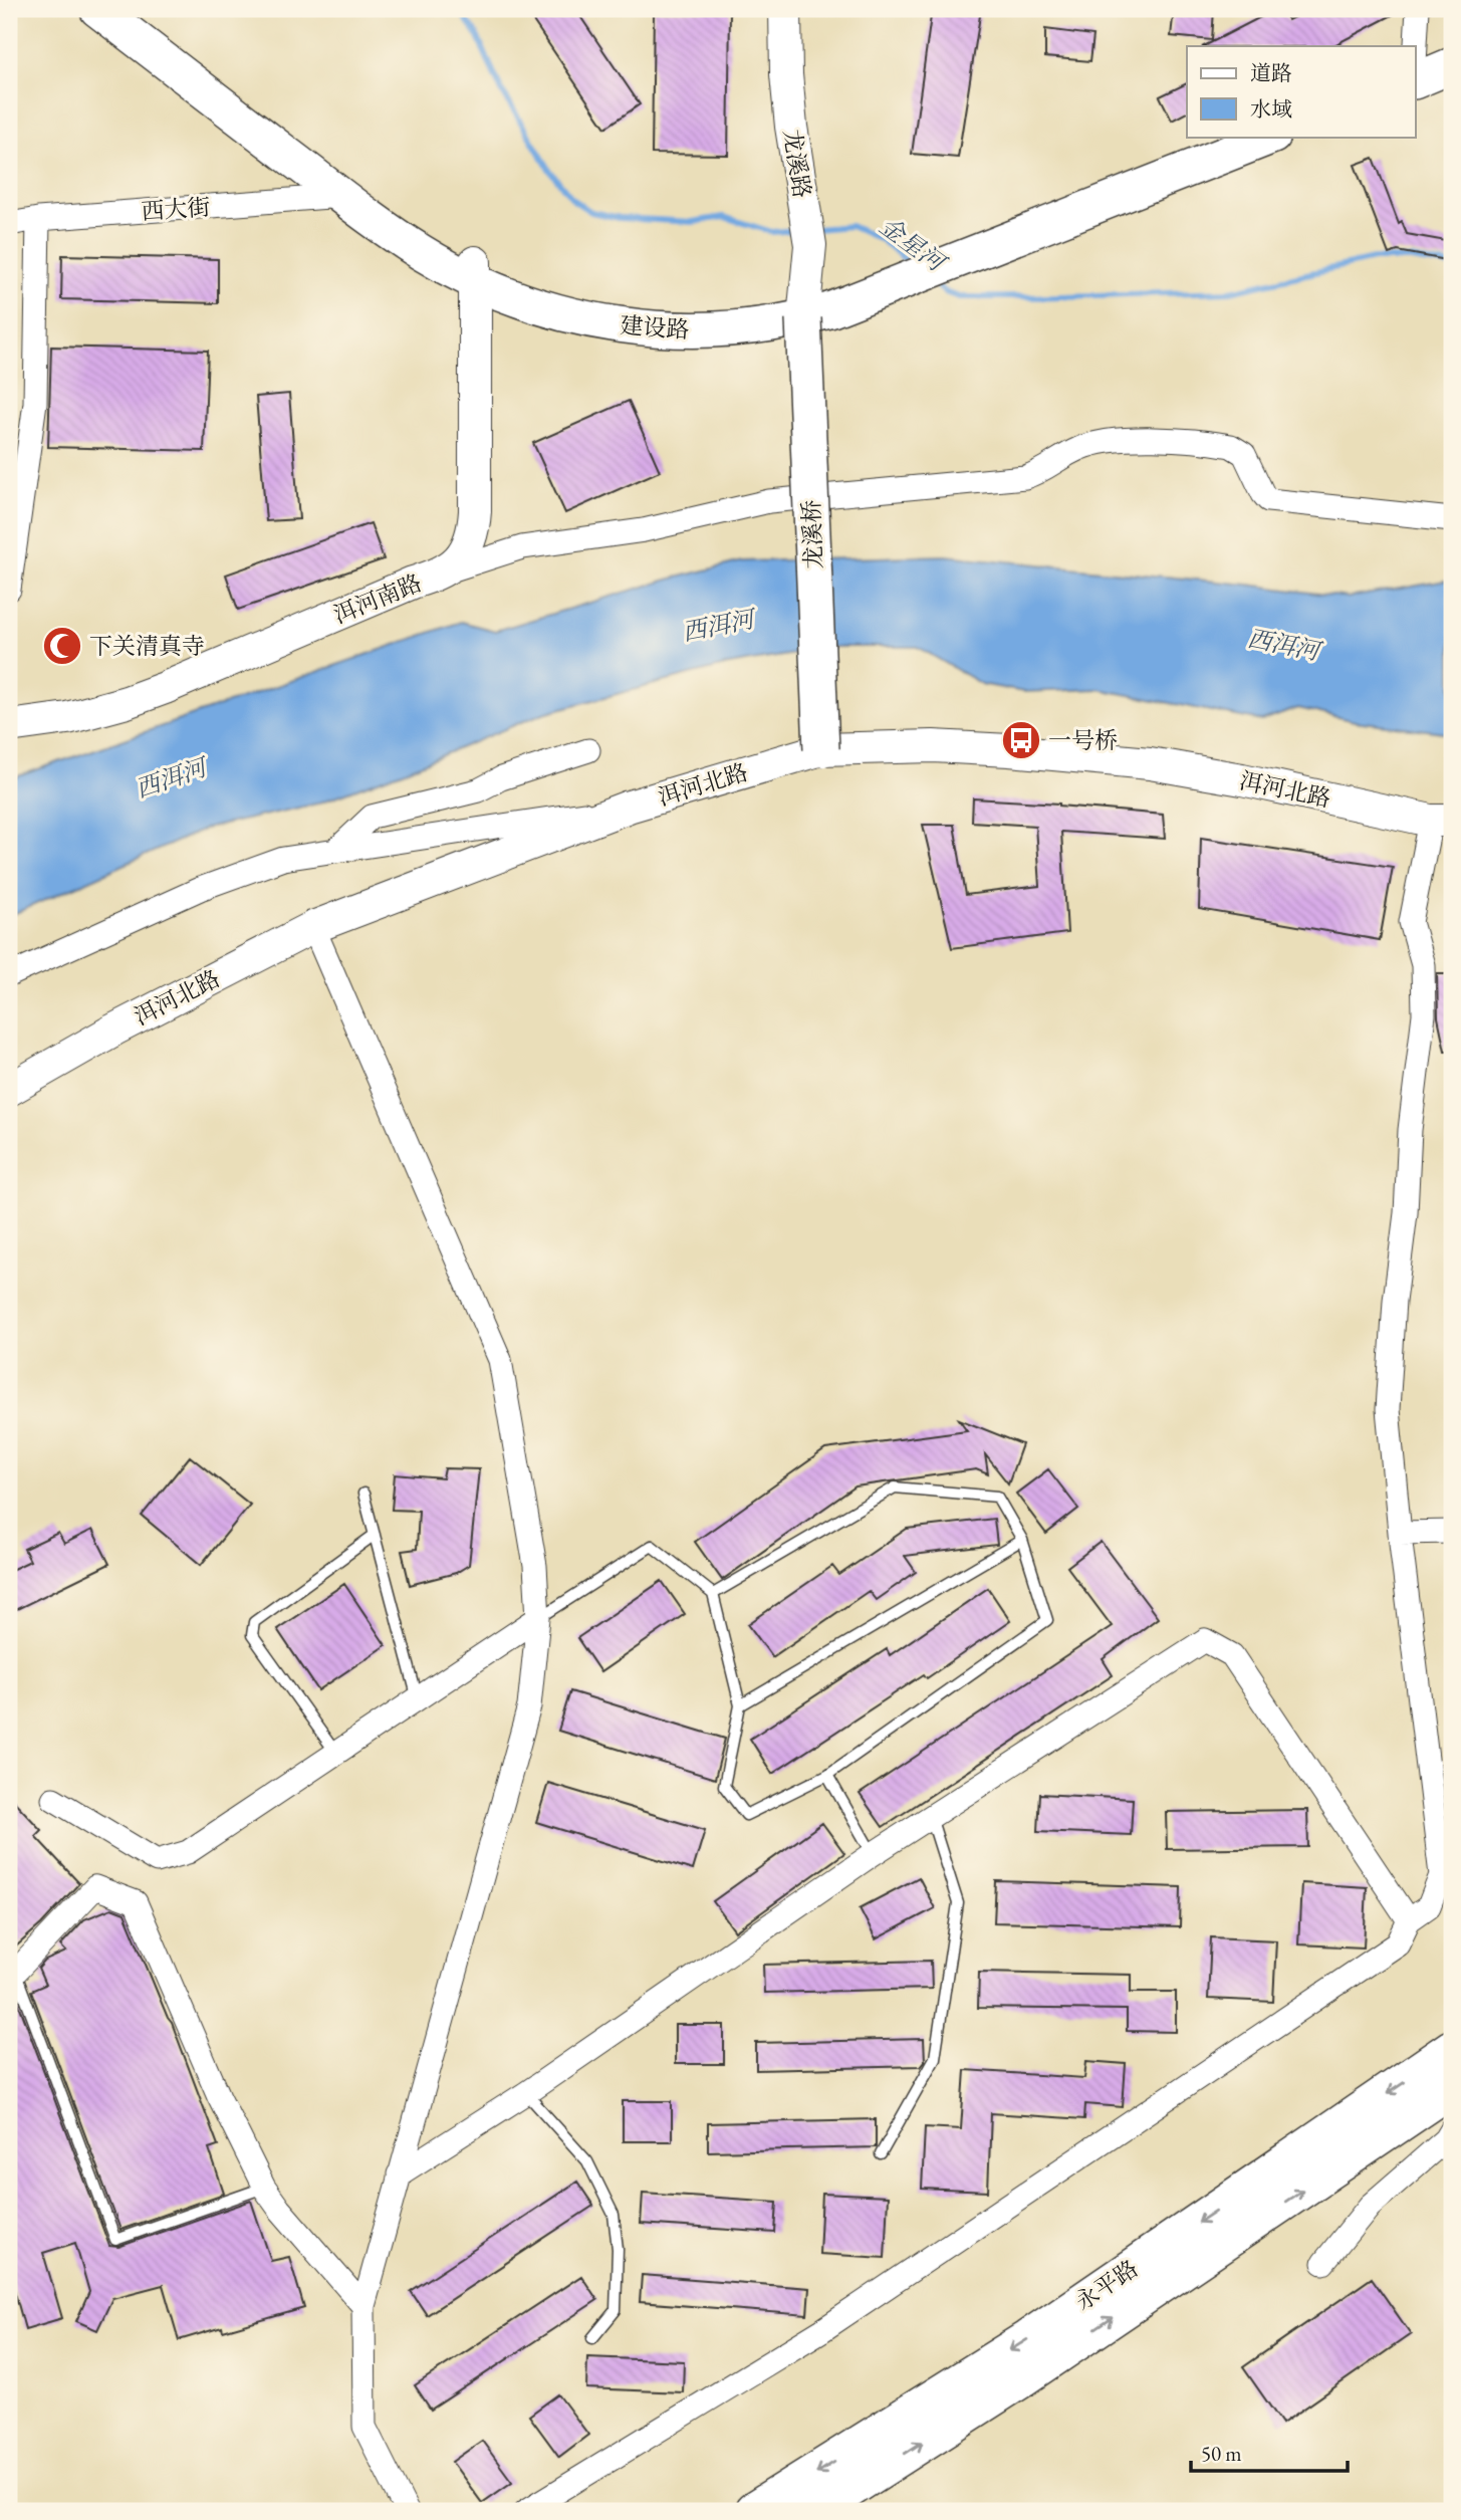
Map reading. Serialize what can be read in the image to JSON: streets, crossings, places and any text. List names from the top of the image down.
{
  "streets": {
    "highway": ["永平路"],
    "main road": ["建设路", "龙溪桥"],
    "street": [
      "龙溪路",
      "西大街",
      "洱河南路",
      "洱河北路"
    ]
  },
  "crossings": [
    ["龙溪路", "建设路"],
    ["龙溪路", "龙溪桥"],
    ["西大街", "建设路"],
    ["建设路", "龙溪桥"],
    ["建设路", "洱河南路"],
    ["龙溪桥", "洱河北路"]
  ],
  "water": ["金星河", "西洱河"],
  "places": {
    "mosque": ["下关清真寺"],
    "bus stop": ["一号桥"]
  },
  "legend": ["道路", "水域"],
  "scale_bar": "50 m"
}
